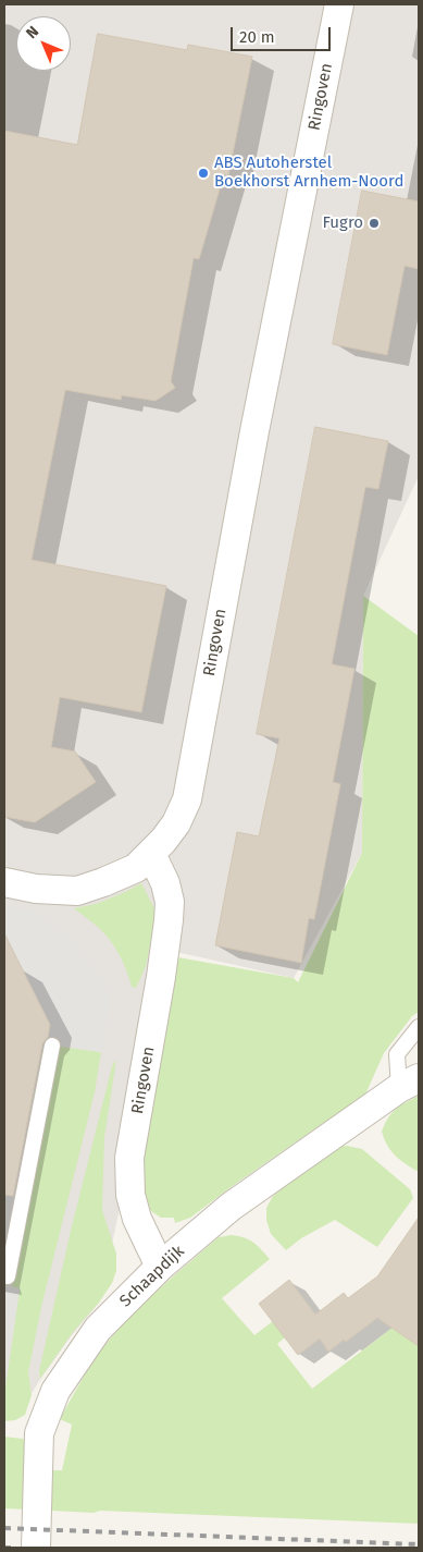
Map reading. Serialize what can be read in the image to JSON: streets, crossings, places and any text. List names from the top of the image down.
{
  "streets": {
    "street": ["Ringoven", "Schaapdijk"]
  },
  "crossings": [
    ["Ringoven", "Schaapdijk"]
  ],
  "places": ["ABS Autoherstel Boekhorst Arnhem-Noord", "Fugro"],
  "scale_bar": "20 m",
  "north": "top left"
}
